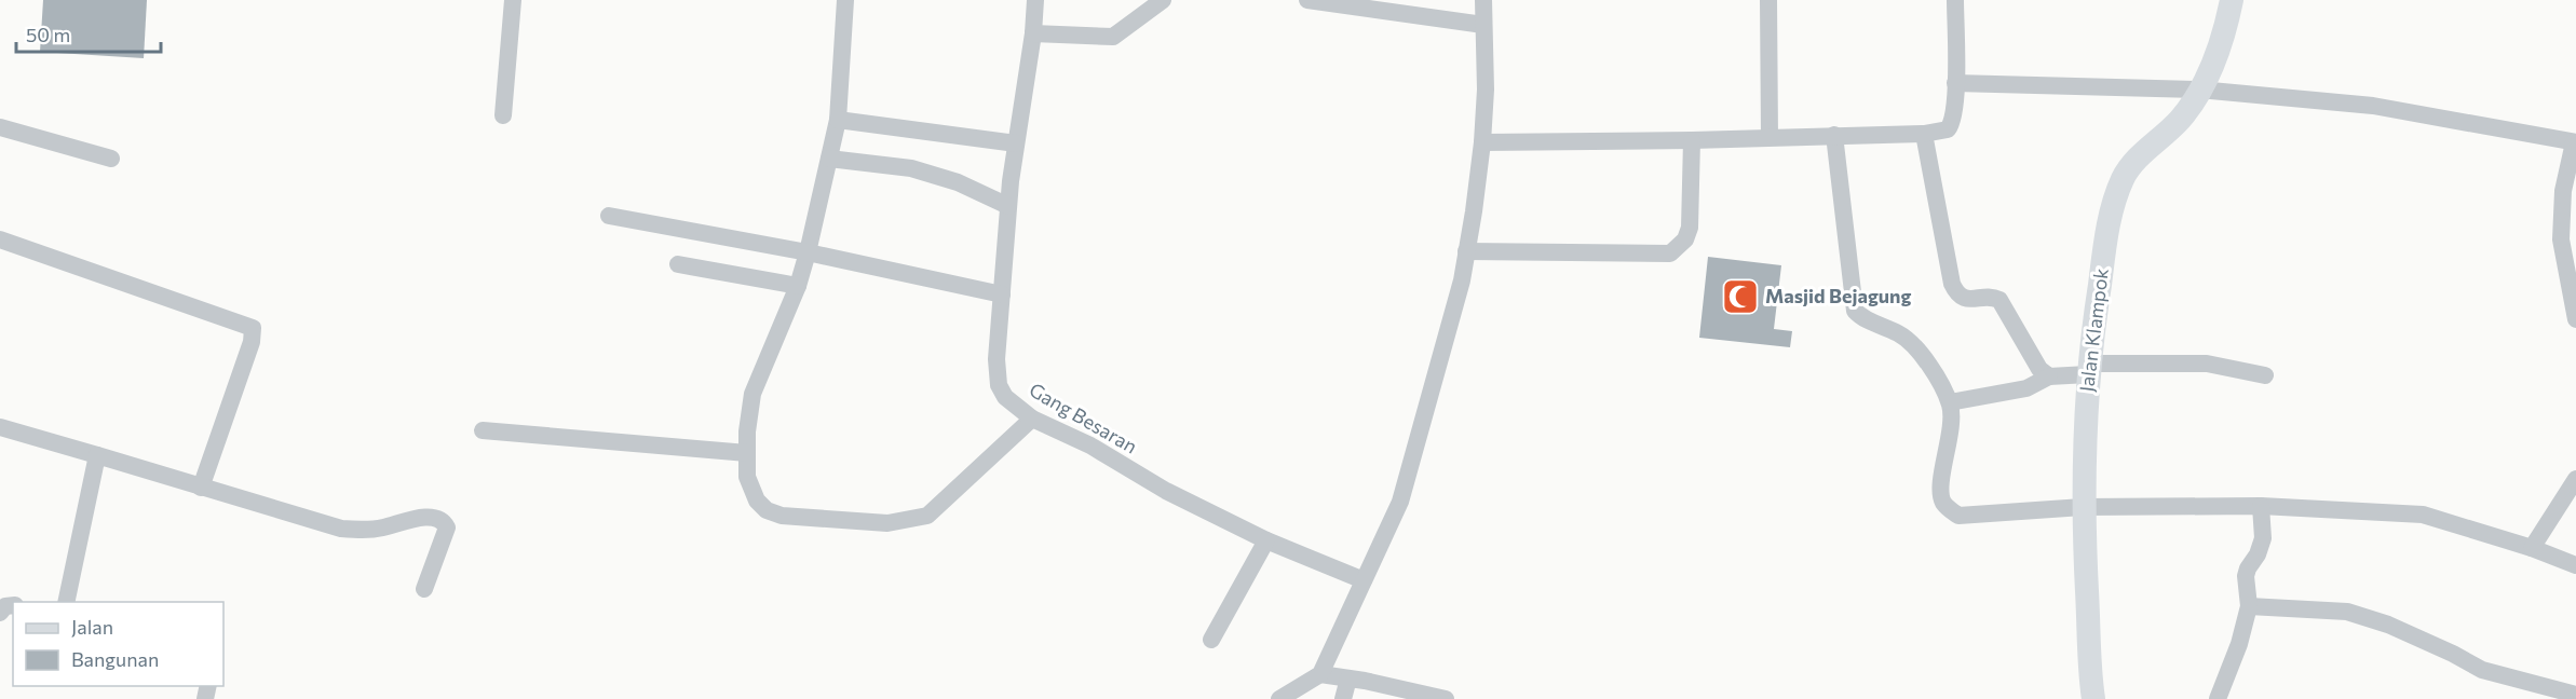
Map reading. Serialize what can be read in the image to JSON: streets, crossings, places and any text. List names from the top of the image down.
{
  "streets": {
    "street": ["Jalan Klampok", "Gang Besaran"]
  },
  "places": {
    "mosque": ["Masjid Bejagung"]
  },
  "legend": ["Jalan", "Bangunan"],
  "scale_bar": "50 m"
}
